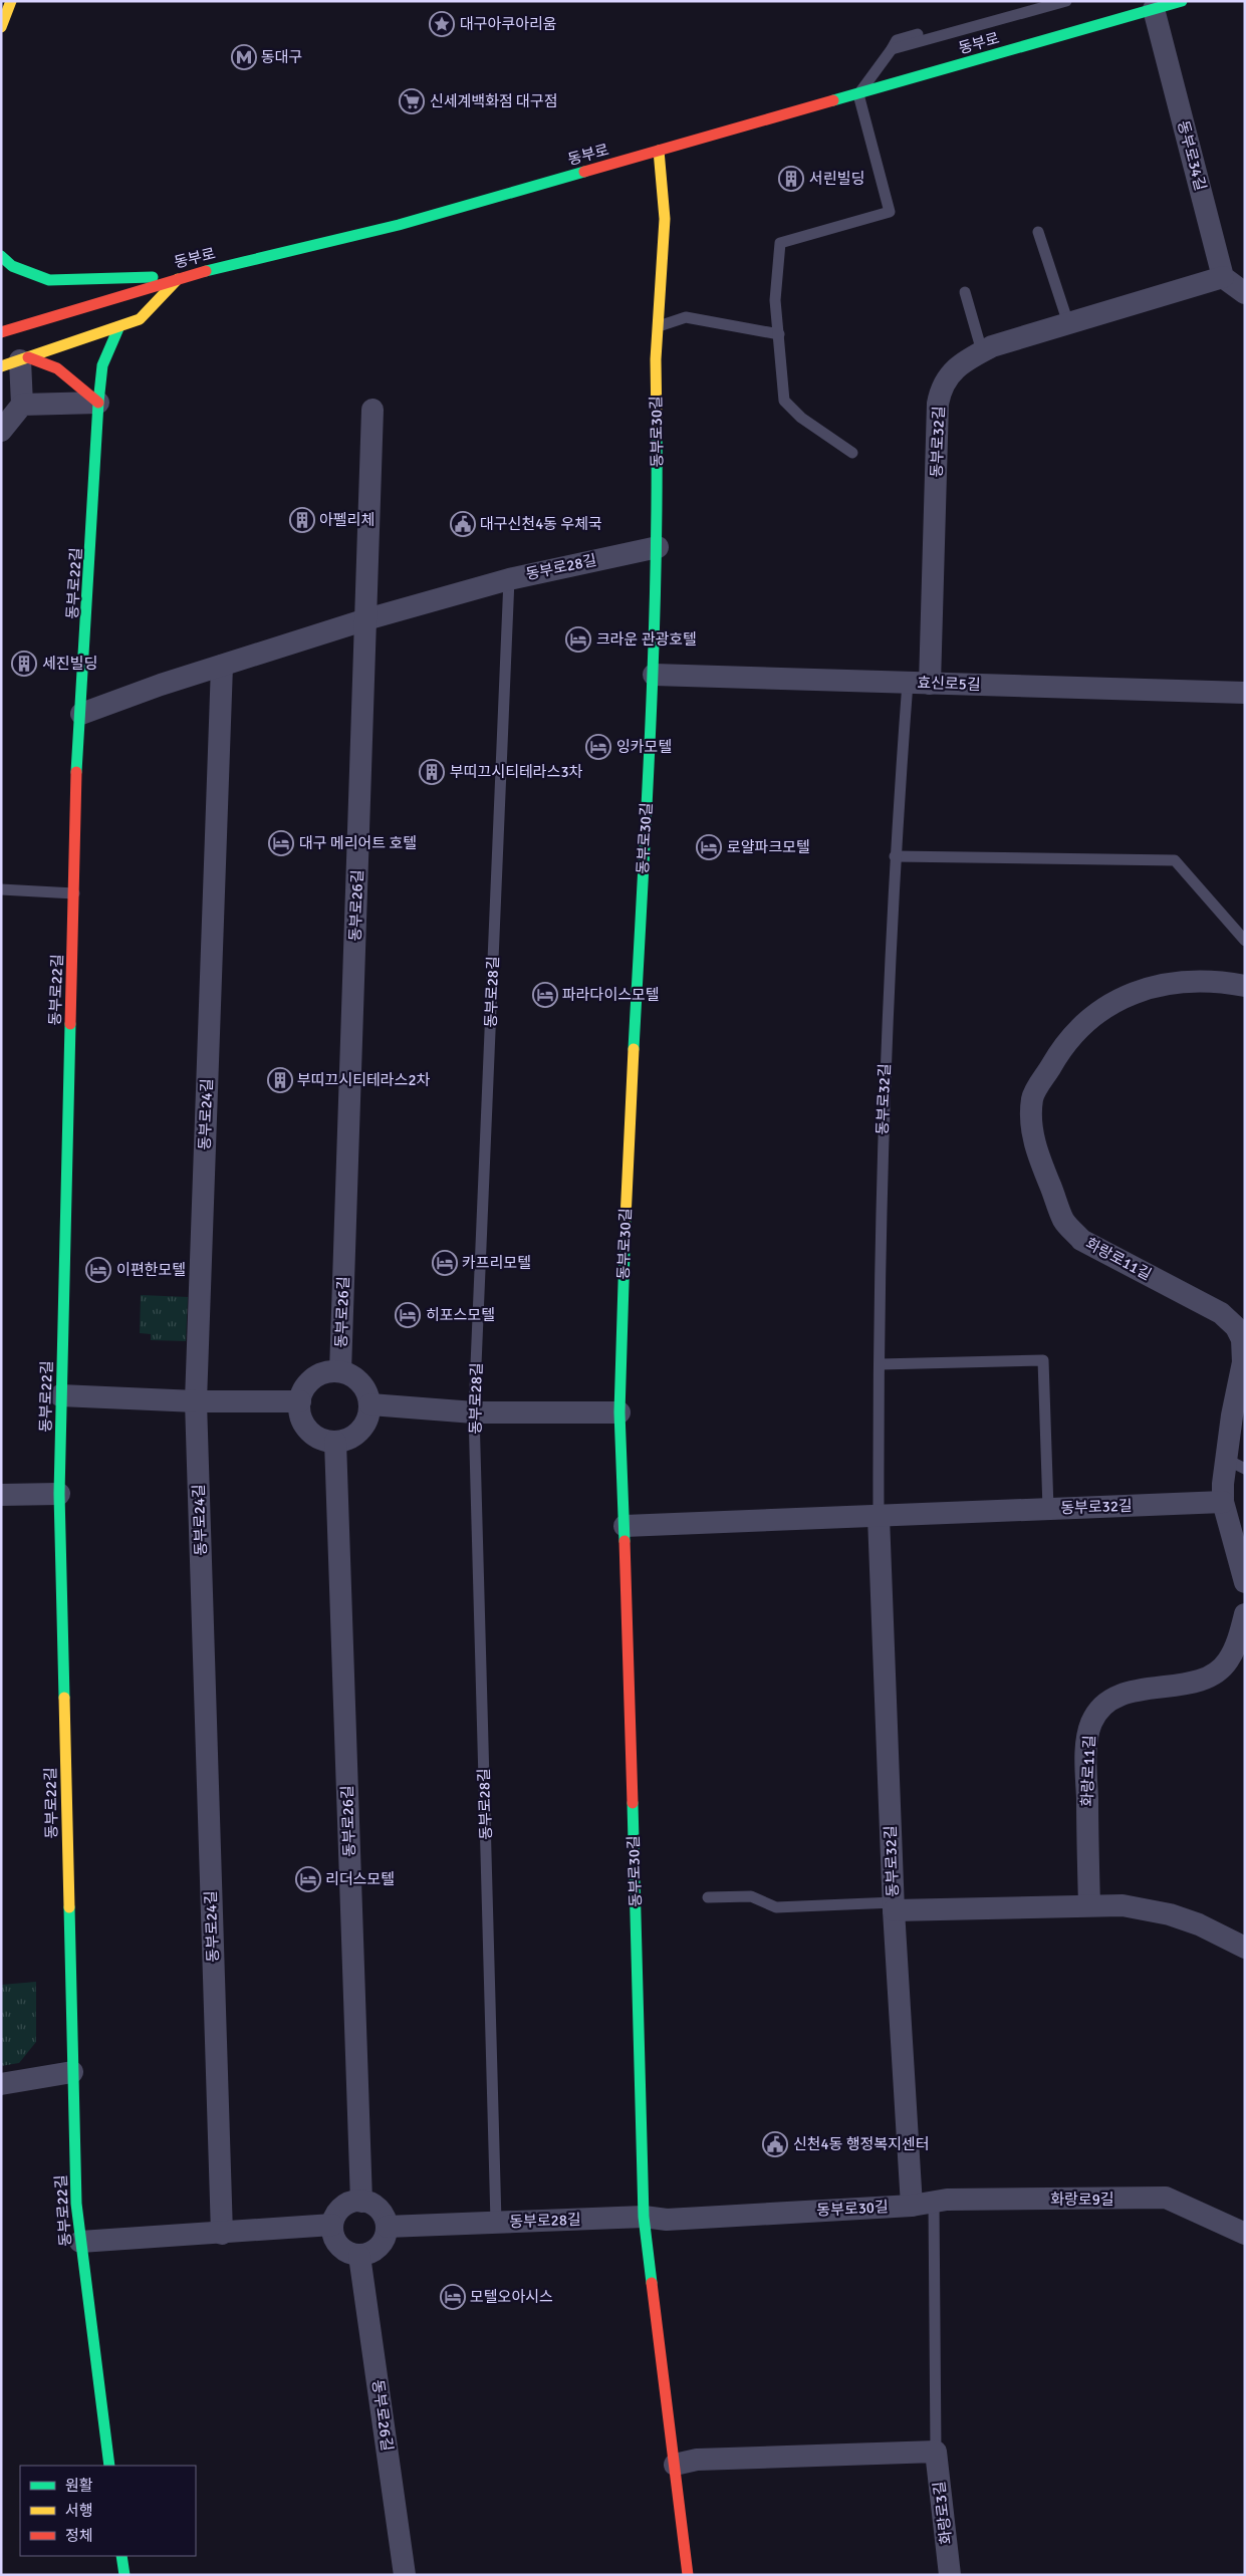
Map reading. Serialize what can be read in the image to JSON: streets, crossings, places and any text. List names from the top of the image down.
{
  "streets": {
    "main road": ["동부로", "동부로30길", "동부로22길"],
    "street": [
      "동부로34길",
      "동부로32길",
      "동부로28길",
      "효신로5길",
      "동부로26길",
      "동부로24길",
      "화랑로11길",
      "화랑로9길",
      "화랑로3길"
    ]
  },
  "crossings": [
    ["동부로", "동부로34길"],
    ["동부로", "동부로30길"],
    ["동부로34길", "동부로32길"],
    ["동부로30길", "동부로32길"],
    ["동부로30길", "동부로28길"],
    ["동부로30길", "효신로5길"],
    ["동부로30길", "화랑로9길"],
    ["동부로32길", "효신로5길"],
    ["동부로32길", "화랑로11길"],
    ["동부로32길", "화랑로9길"]
  ],
  "places": {
    "place": ["대구아쿠아리움"],
    "metro station": ["동대구"],
    "supermarket": ["신세계백화점 대구점"],
    "building": [
      "서린빌딩",
      "아펠리체",
      "세진빌딩",
      "부띠끄시티테라스3차",
      "부띠끄시티테라스2차"
    ],
    "public building": ["대구신천4동 우체국", "신천4동 행정복지센터"],
    "hotel": [
      "크라운 관광호텔",
      "잉카모텔",
      "대구 메리어트 호텔",
      "로얄파크모텔",
      "파라다이스모텔",
      "카프리모텔",
      "이편한모텔",
      "히포스모텔",
      "리더스모텔",
      "모텔오아시스"
    ]
  },
  "legend": ["원활", "서행", "정체"]
}
